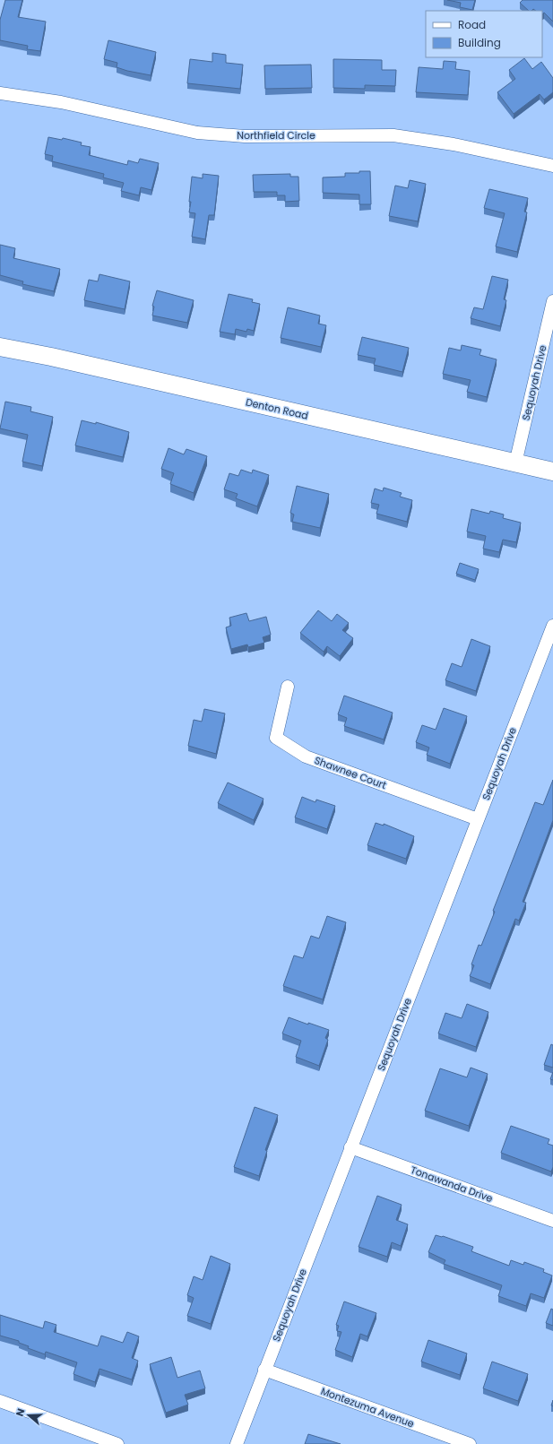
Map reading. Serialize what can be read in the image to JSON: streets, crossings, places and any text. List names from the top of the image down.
{
  "streets": {
    "street": [
      "Northfield Circle",
      "Sequoyah Drive",
      "Denton Road",
      "Shawnee Court",
      "Tonawanda Drive",
      "Montezuma Avenue"
    ]
  },
  "crossings": [
    ["Sequoyah Drive", "Denton Road"],
    ["Sequoyah Drive", "Shawnee Court"],
    ["Sequoyah Drive", "Tonawanda Drive"],
    ["Sequoyah Drive", "Montezuma Avenue"]
  ],
  "legend": ["Road", "Building"],
  "north": "left"
}
